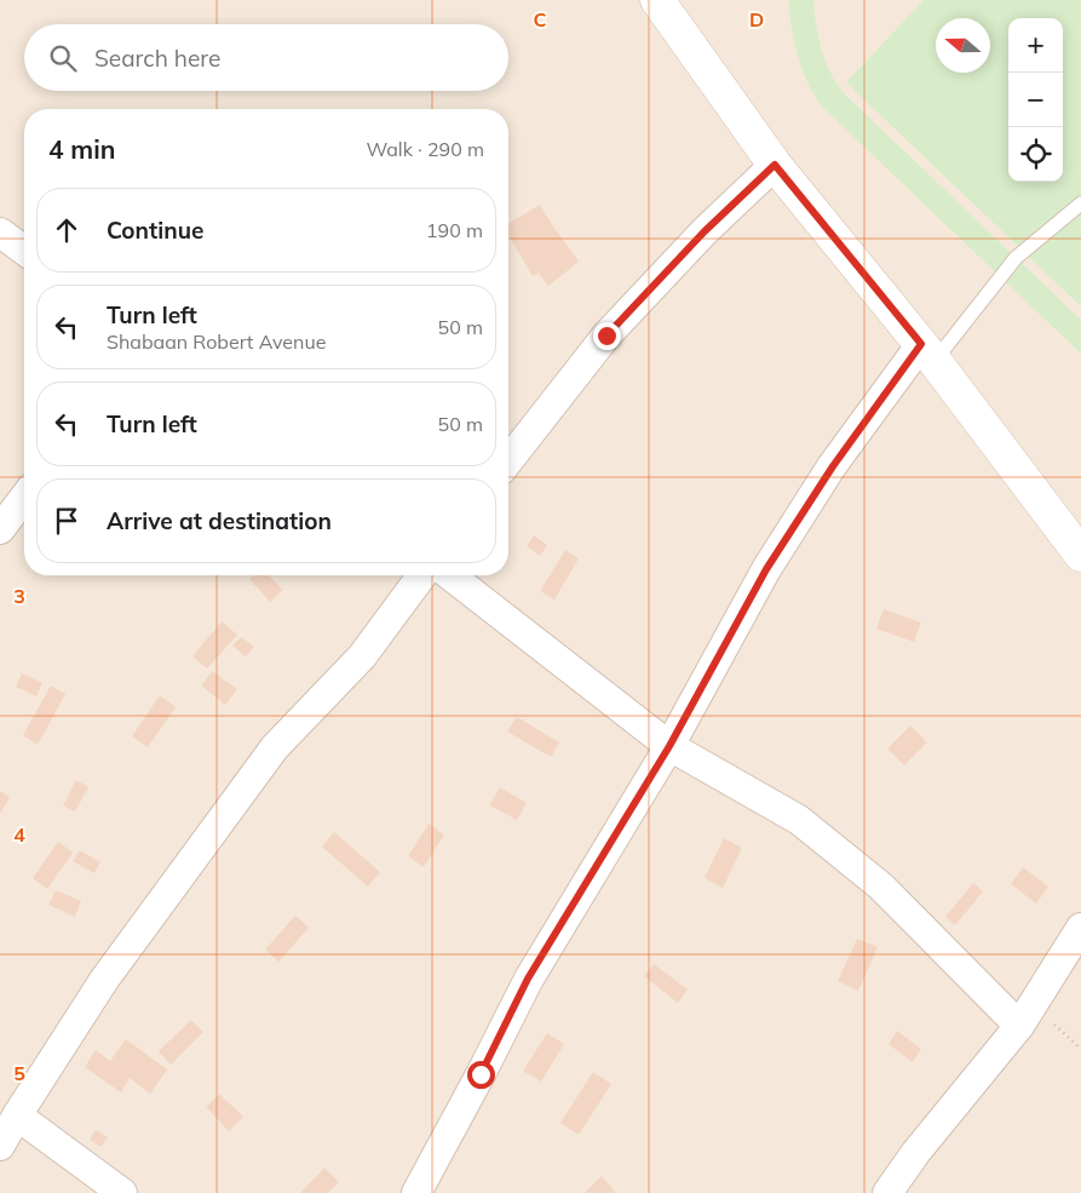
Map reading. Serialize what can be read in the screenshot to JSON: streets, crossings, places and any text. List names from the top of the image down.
{
  "north": "left",
  "page": {
    "map_buttons": ["+", "−"],
    "search": "Search here",
    "heading": ["4 min", "Walk · 290 m"],
    "list": [
      ["Continue", "190 m"],
      ["Turn left", "Shabaan Robert Avenue", "50 m"],
      ["Turn left", "50 m"],
      "Arrive at destination"
    ]
  },
  "grid": {
    "columns": ["C", "D"],
    "rows": ["3", "4", "5"]
  }
}
